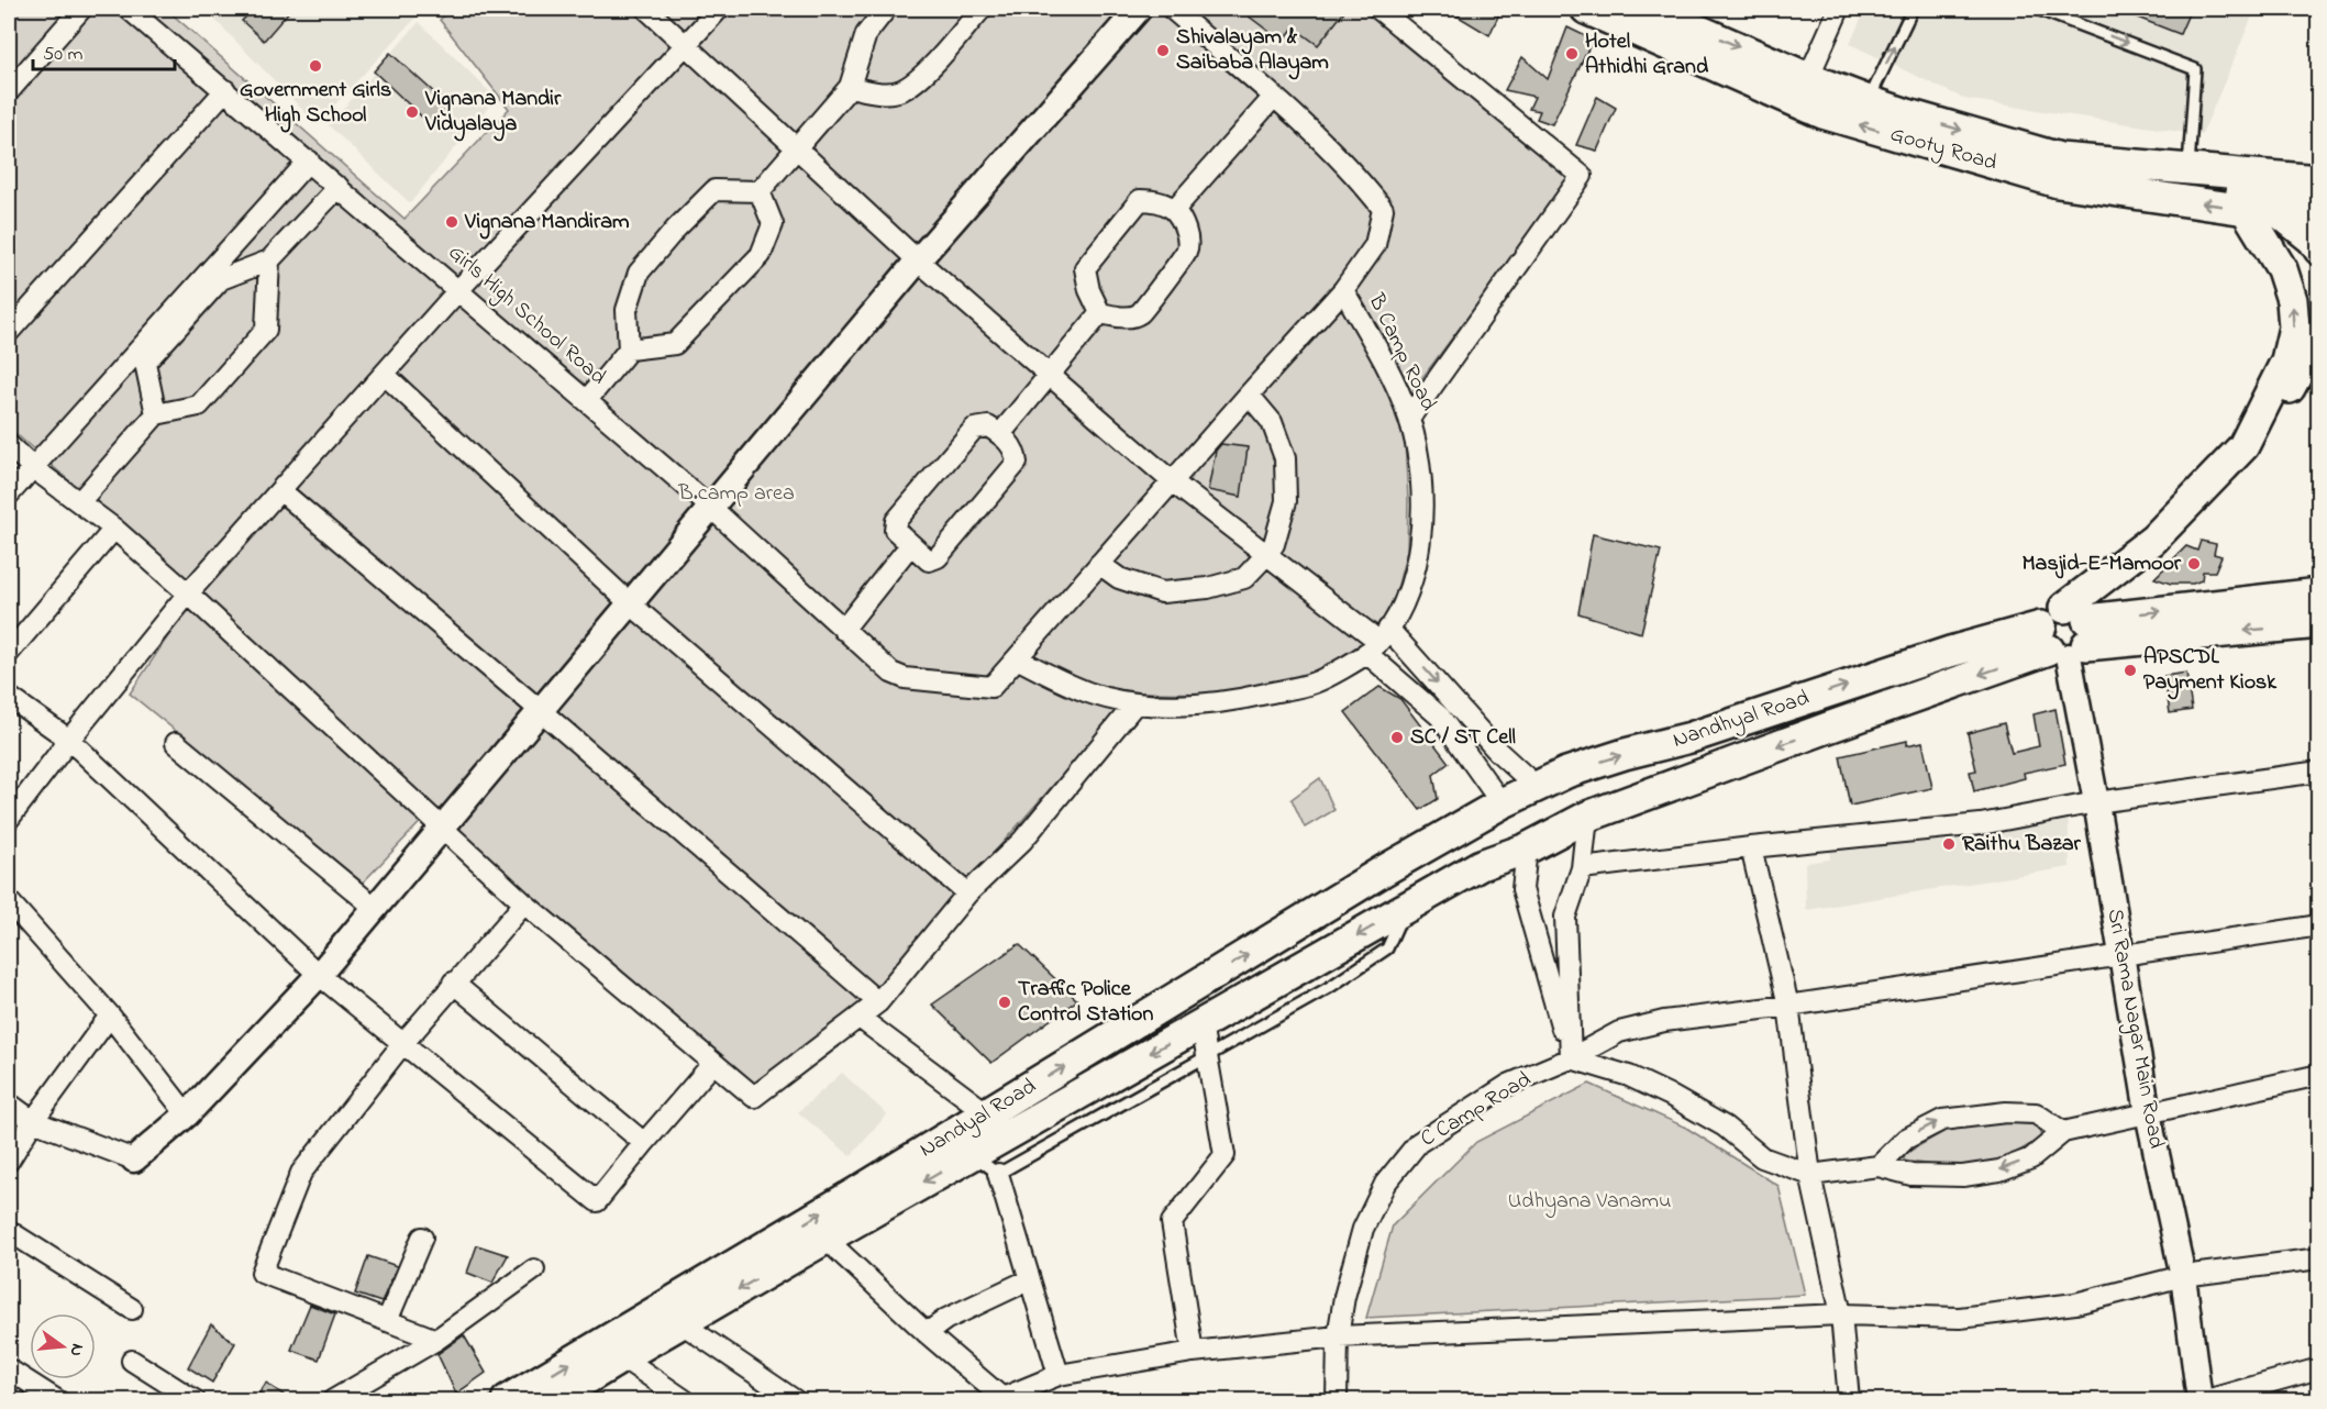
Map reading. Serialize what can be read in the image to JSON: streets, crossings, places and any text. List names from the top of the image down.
{
  "streets": {
    "main road": ["Gooty Road", "Nandhyal Road", "Nandyal Road"],
    "street": [
      "Girls High School Road",
      "B Camp Road",
      "Sri Rama Nagar Main Road",
      "C Camp Road"
    ]
  },
  "crossings": [
    ["Nandhyal Road", "Sri Rama Nagar Main Road"],
    ["Nandhyal Road", "Nandyal Road"],
    ["Sri Rama Nagar Main Road", "C Camp Road"],
    ["Sri Rama Nagar Main Road", "Nandyal Road"]
  ],
  "one_way": ["Nandhyal Road"],
  "parks": ["B.camp area", "Udhyana Vanamu"],
  "places": [
    "Shivalayam & Saibaba Alayam",
    "Hotel Athidhi Grand",
    "Government Girls High School",
    "Vignana Mandir Vidyalaya",
    "Vignana Mandiram",
    "Masjid-E-Mamoor",
    "APSCDL Payment Kiosk",
    "SC / ST Cell",
    "Raithu Bazar",
    "Traffic Police Control Station"
  ],
  "scale_bar": "50 m",
  "north": "right"
}
